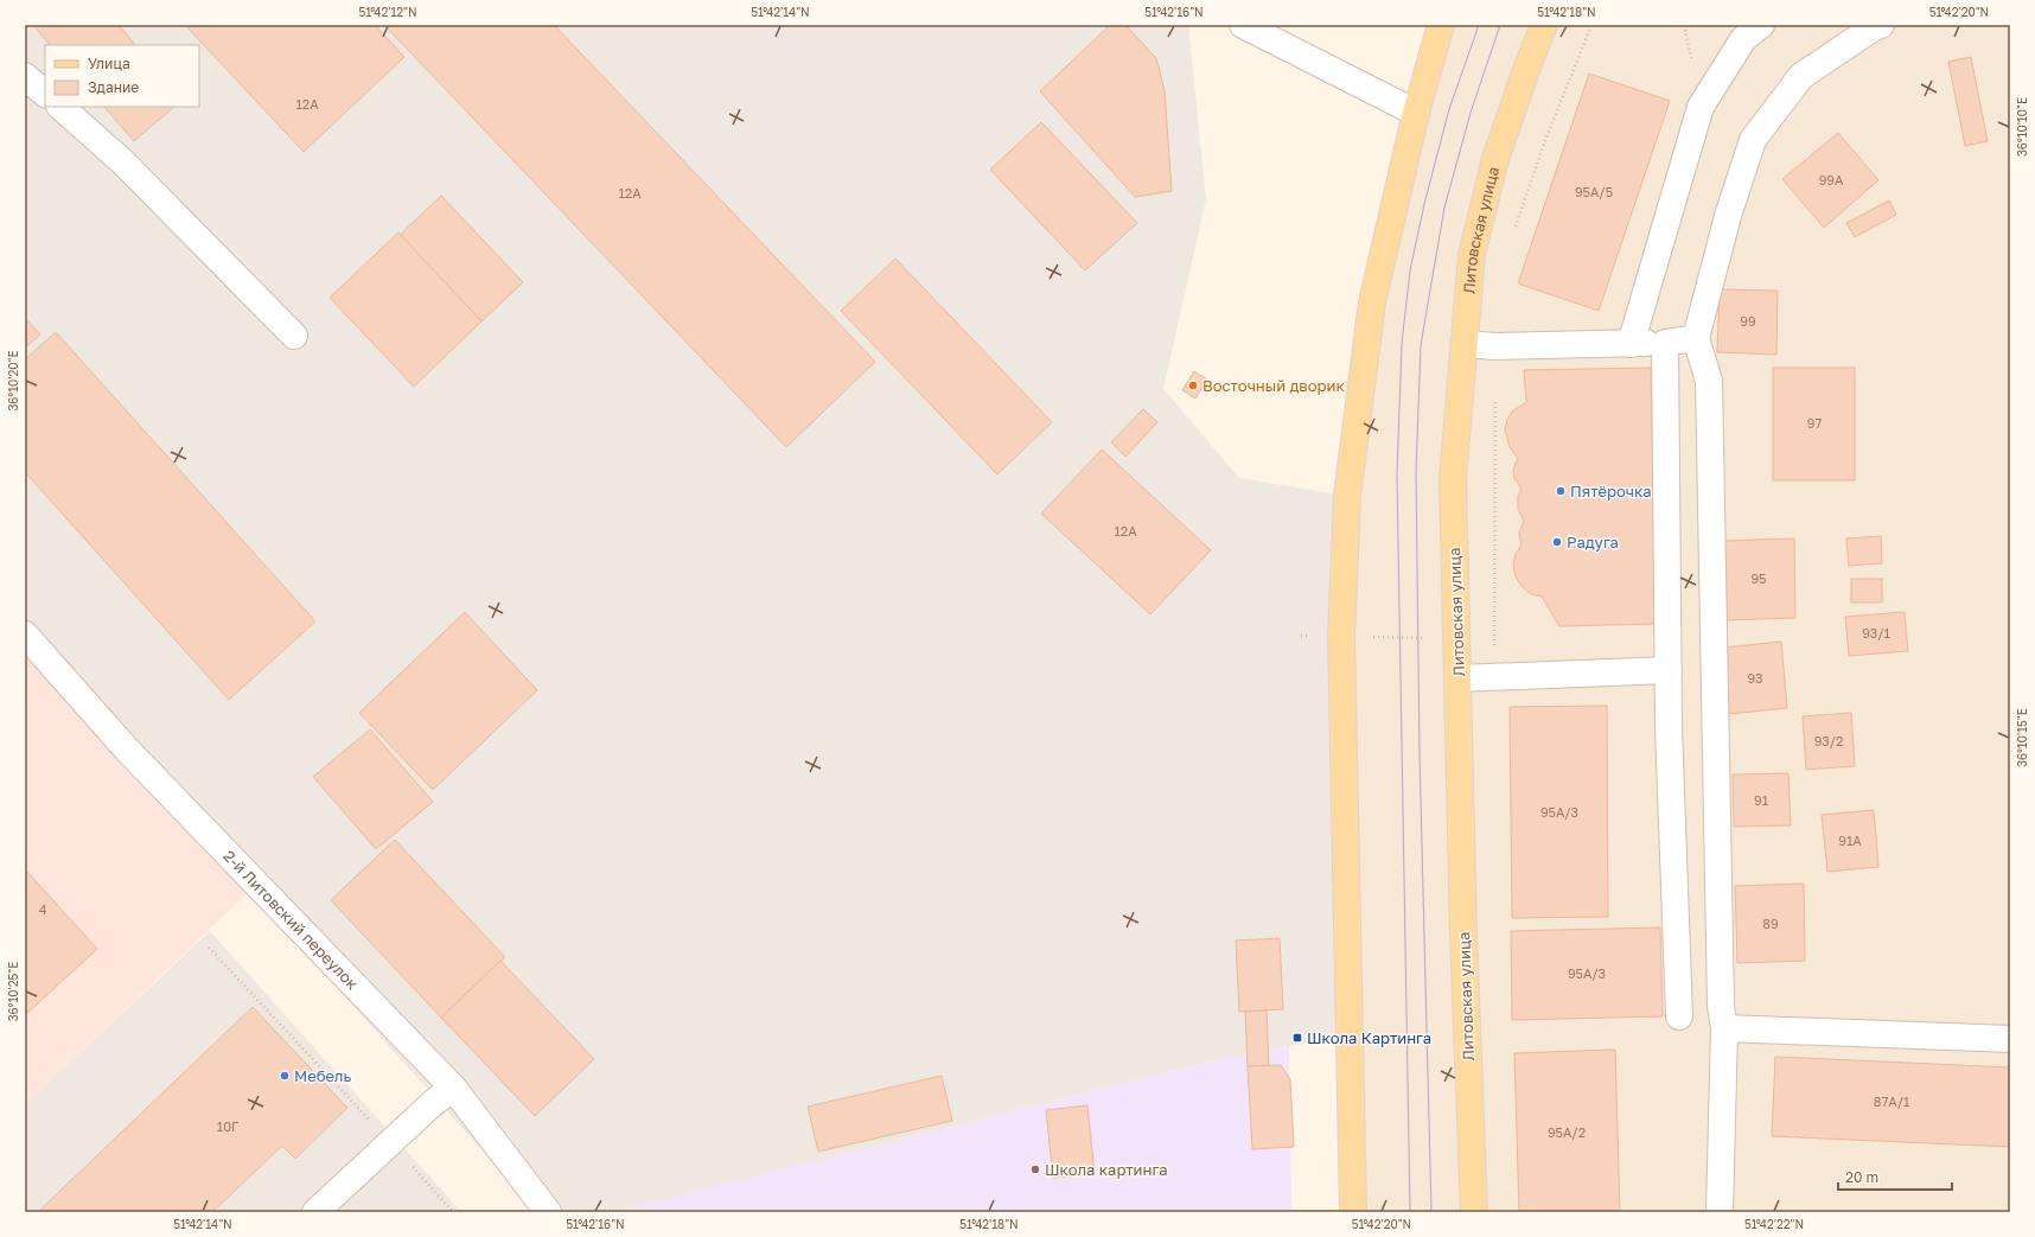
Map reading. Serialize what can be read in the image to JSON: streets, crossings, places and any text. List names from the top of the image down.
{
  "streets": {
    "main road": ["Литовская улица"],
    "street": ["2-й Литовский переулок"]
  },
  "places": {
    "other": [
      "Восточный дворик",
      "Пятёрочка",
      "Радуга",
      "Мебель",
      "Школа картинга"
    ],
    "transit": ["Школа Картинга"]
  },
  "house_numbers": [
    "12А",
    "99А",
    "95А/5",
    "12А",
    "99",
    "97",
    "12А",
    "95",
    "93/1",
    "93",
    "93/2",
    "91",
    "95А/3",
    "91А",
    "4",
    "89",
    "95А/3",
    "87А/1",
    "10Г",
    "95А/2"
  ],
  "legend": ["Улица", "Здание"],
  "scale_bar": "20 m",
  "coordinates": [
    "51°42'12\"N",
    "51°42'14\"N",
    "51°42'16\"N",
    "51°42'18\"N",
    "51°42'20\"N",
    "36°10'10\"E",
    "36°10'20\"E",
    "36°10'15\"E",
    "36°10'25\"E",
    "51°42'22\"N"
  ]
}
